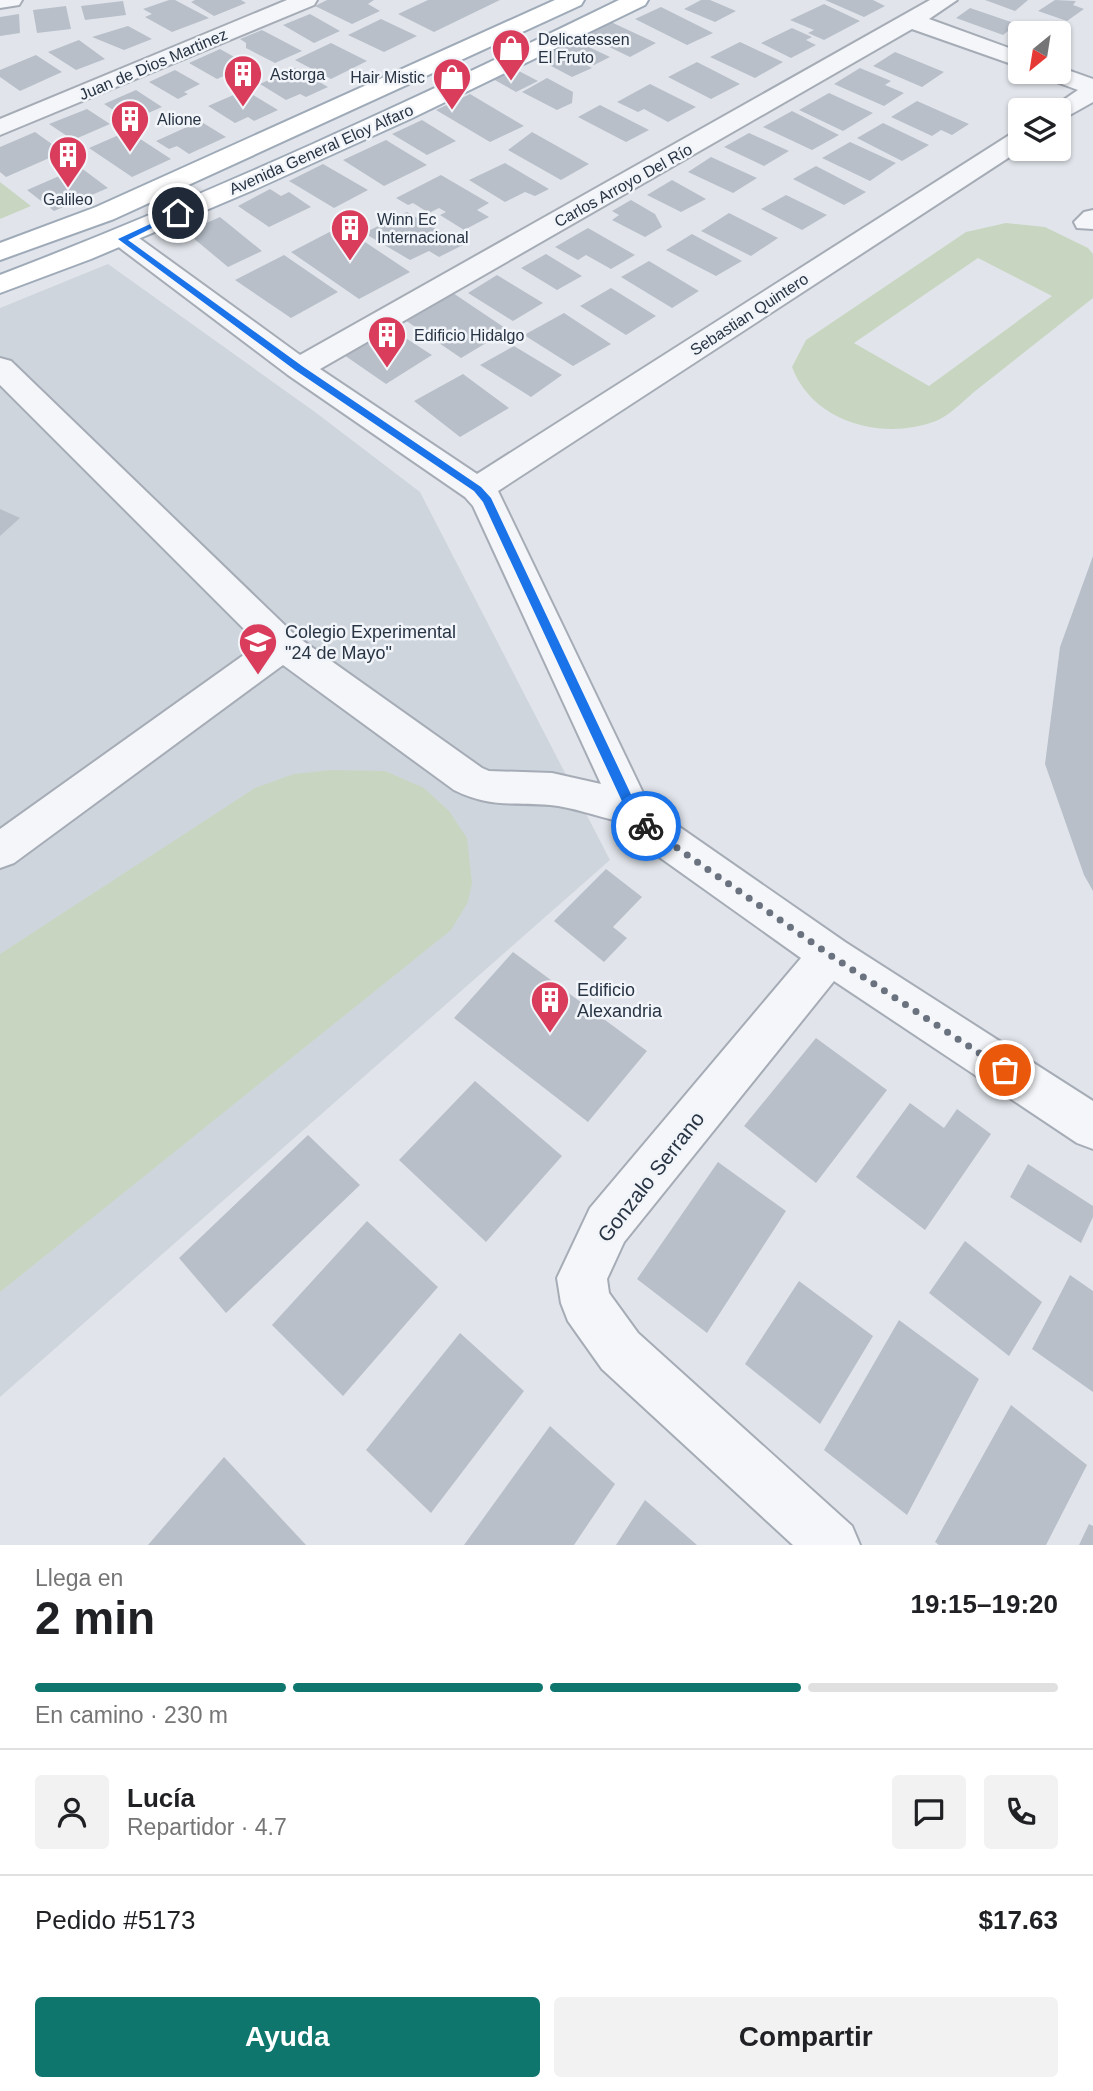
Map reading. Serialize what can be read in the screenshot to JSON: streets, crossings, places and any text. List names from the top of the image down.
{
  "streets": {
    "main road": ["Avenida General Eloy Alfaro"],
    "street": [
      "Juan de Dios Martinez",
      "Carlos Arroyo Del Río",
      "Sebastian Quintero",
      "Gonzalo Serrano"
    ]
  },
  "places": {
    "shop": ["Delicatessen El Fruto", "Hair Mistic"],
    "building": [
      "Astorga",
      "Alione",
      "Galileo",
      "Winn Ec Internacional",
      "Edificio Hidalgo",
      "Edificio Alexandria"
    ],
    "school or university": ["Colegio Experimental \"24 de Mayo\""]
  },
  "north": "bottom left",
  "page": {
    "heading": ["2 min", "Llega en", "19:15–19:20"],
    "panel": [
      "Lucía",
      "Repartidor · 4.7",
      "Pedido #5173",
      "$17.63"
    ],
    "bar": "En camino · 230 m",
    "buttons": ["Ayuda", "Compartir"]
  }
}
